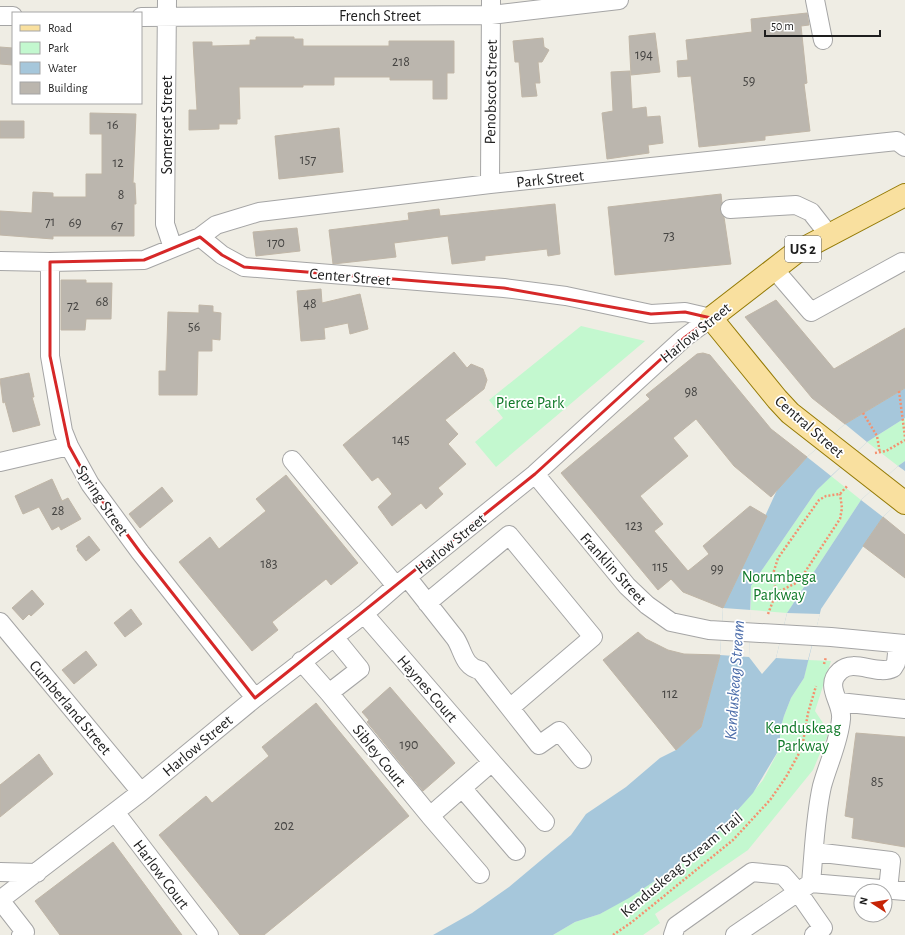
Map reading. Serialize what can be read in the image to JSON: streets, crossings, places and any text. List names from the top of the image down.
{
  "streets": {
    "main road": ["US 2", "Harlow Street", "Central Street"],
    "street": [
      "French Street",
      "Penobscot Street",
      "Somerset Street",
      "Park Street",
      "Center Street",
      "Spring Street",
      "Franklin Street",
      "Haynes Court",
      "Cumberland Street",
      "Sibley Court",
      "Harlow Court"
    ],
    "path": ["Kenduskeag Stream Trail"]
  },
  "crossings": [
    ["French Street", "Penobscot Street"],
    ["French Street", "Somerset Street"],
    ["Penobscot Street", "Park Street"],
    ["Park Street", "Center Street"],
    ["Center Street", "Harlow Street"],
    ["Center Street", "Central Street"],
    ["Harlow Street", "Central Street"],
    ["Harlow Street", "Spring Street"],
    ["Harlow Street", "Franklin Street"],
    ["Harlow Street", "Haynes Court"],
    ["Harlow Street", "Cumberland Street"],
    ["Harlow Street", "Sibley Court"],
    ["Harlow Street", "Harlow Court"]
  ],
  "water": ["Kenduskeag Stream"],
  "parks": ["Pierce Park", "Norumbega Parkway", "Kenduskeag Parkway"],
  "house_numbers": [
    "194",
    "218",
    "59",
    "16",
    "157",
    "12",
    "8",
    "71",
    "69",
    "67",
    "73",
    "170",
    "68",
    "48",
    "72",
    "56",
    "98",
    "145",
    "28",
    "123",
    "183",
    "115",
    "99",
    "112",
    "190",
    "85",
    "202"
  ],
  "legend": [
    "Road",
    "Park",
    "Water",
    "Building"
  ],
  "scale_bar": "50 m",
  "north": "left"
}
